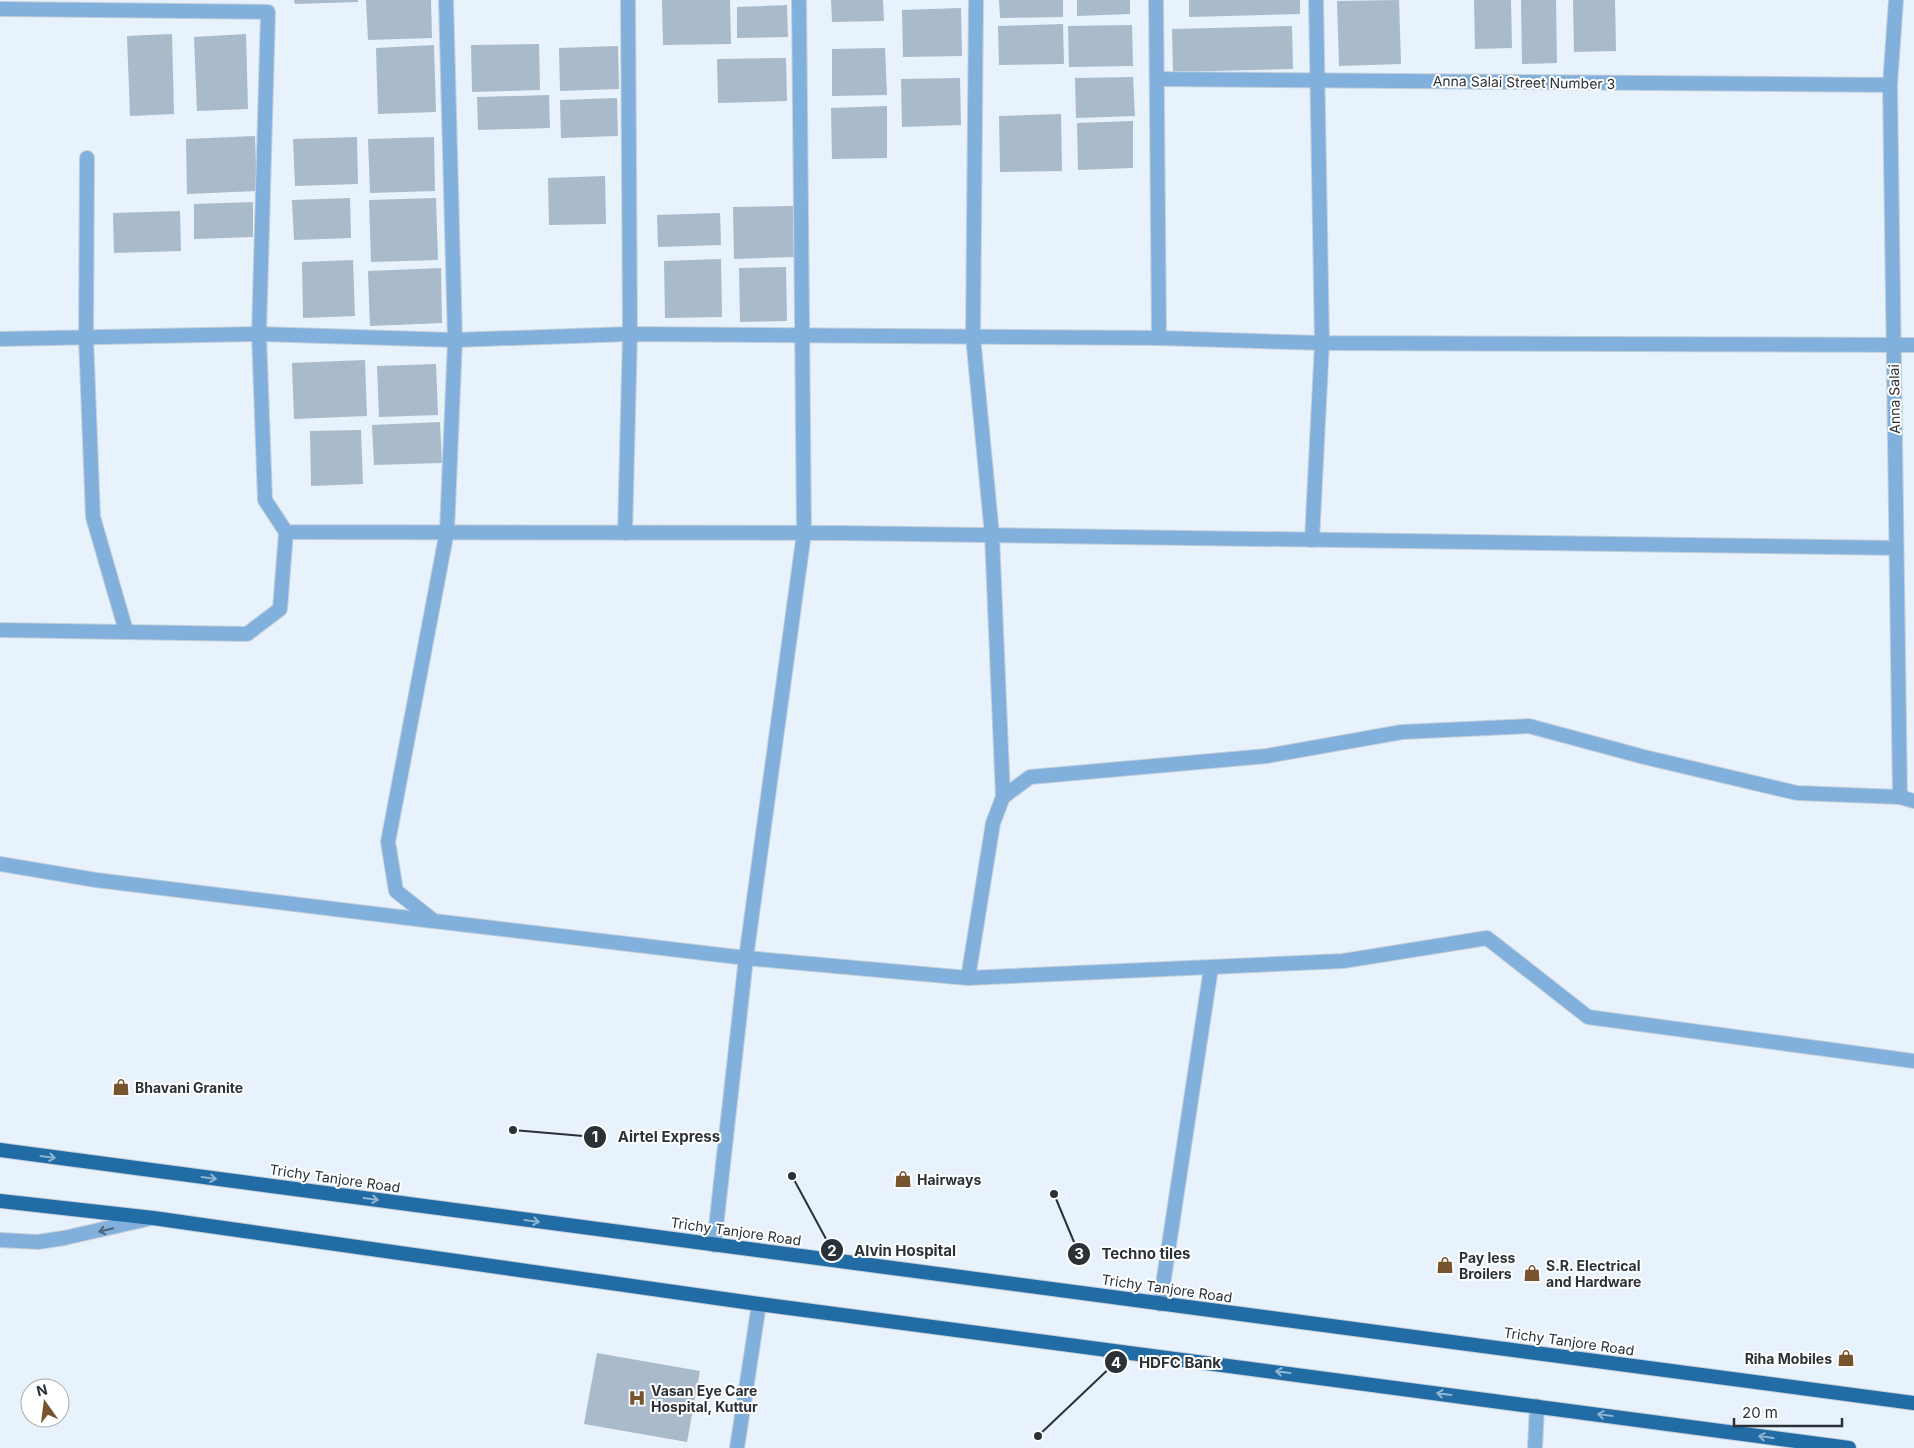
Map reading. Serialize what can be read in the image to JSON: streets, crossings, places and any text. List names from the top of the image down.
{
  "streets": {
    "highway": ["Trichy Tanjore Road"],
    "street": ["Anna Salai Street Number 3", "Anna Salai"]
  },
  "crossings": [
    ["Anna Salai Street Number 3", "Anna Salai"]
  ],
  "places": {
    "shop": [
      "Bhavani Granite",
      "Hairways",
      "Pay less Broilers",
      "S.R. Electrical and Hardware",
      "Riha Mobiles"
    ],
    "other": [
      "Airtel Express",
      "Alvin Hospital",
      "Techno tiles",
      "HDFC Bank"
    ],
    "hospital": ["Vasan Eye Care Hospital, Kuttur"]
  },
  "scale_bar": "20 m",
  "north": "top"
}
